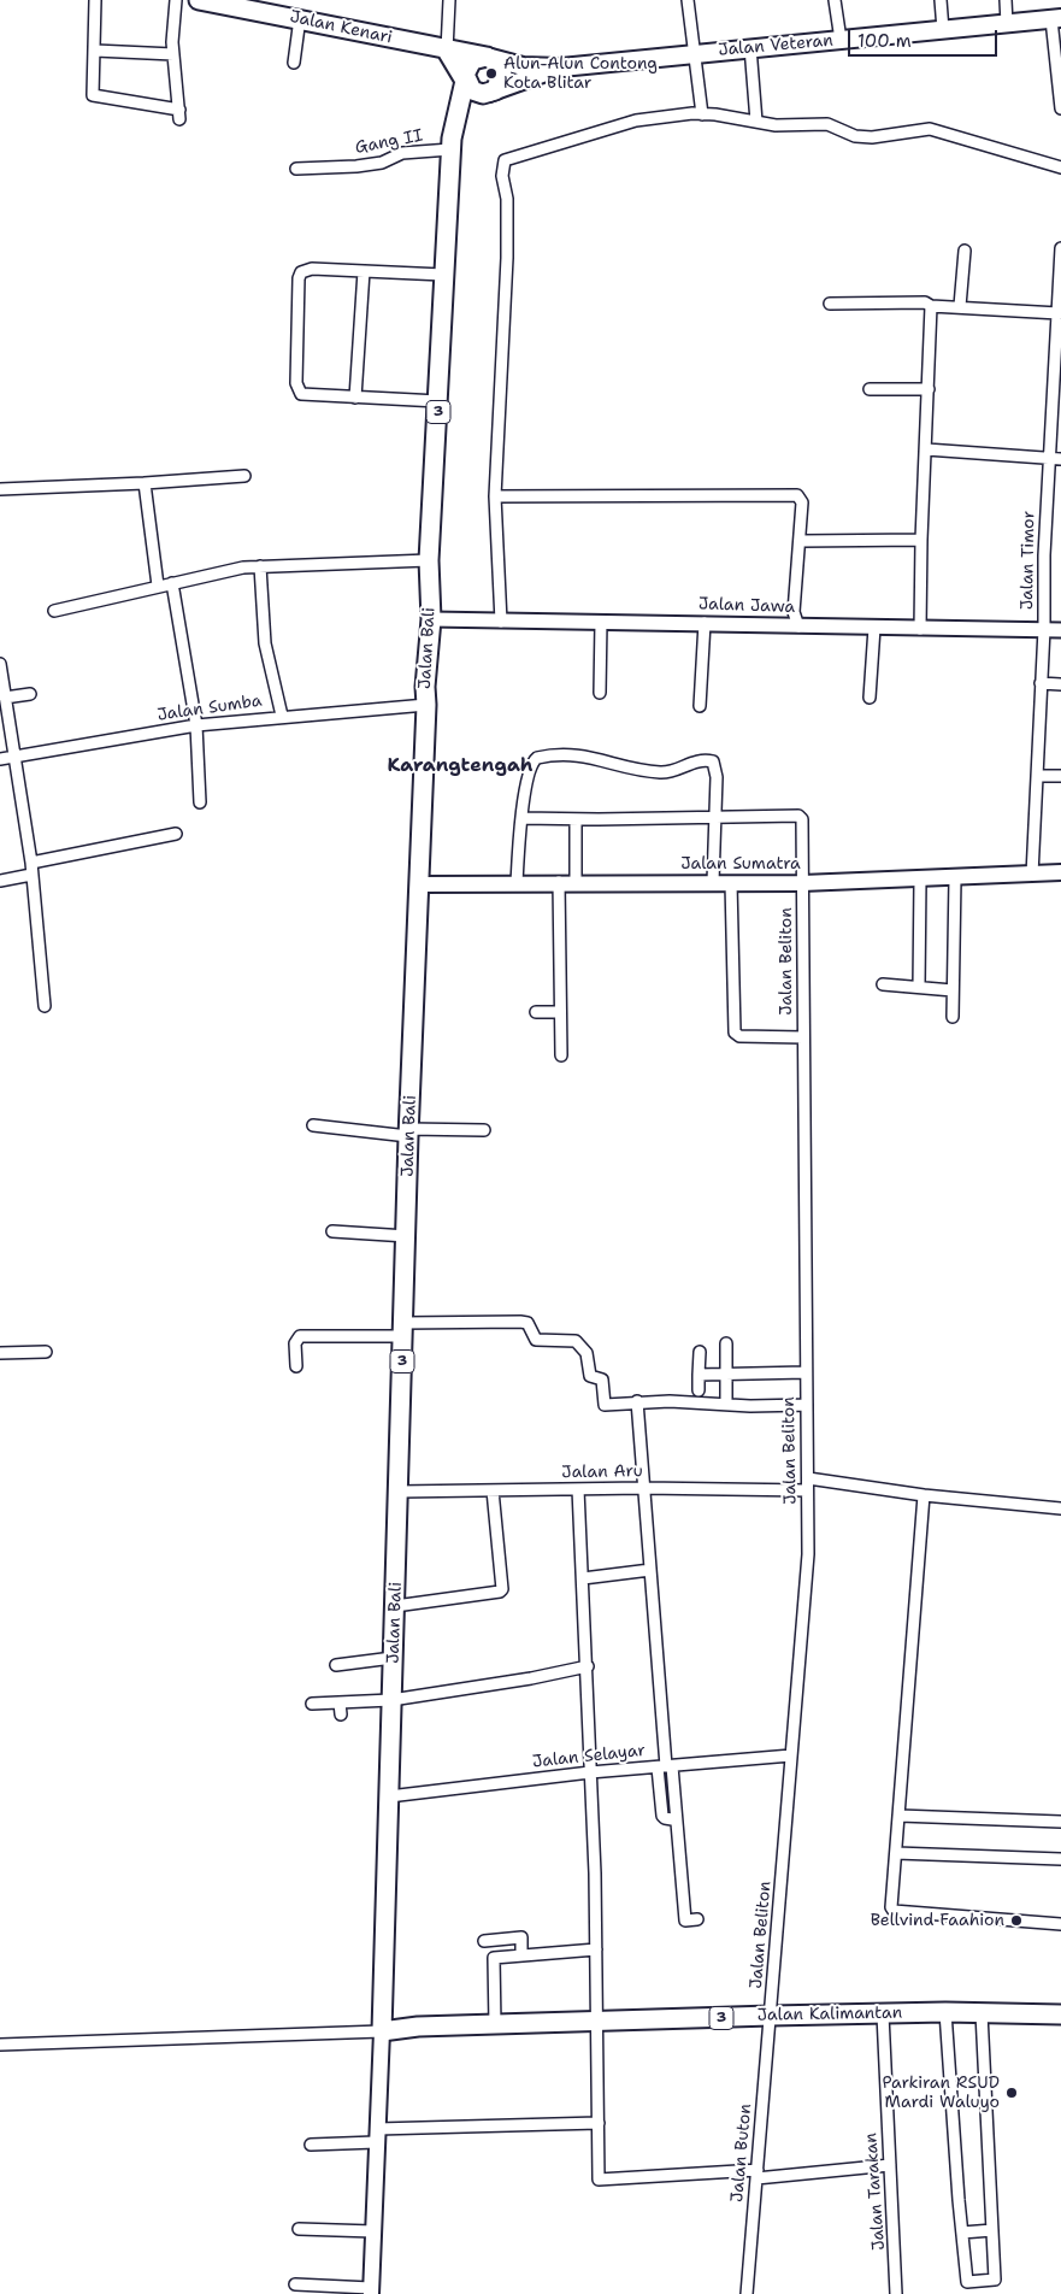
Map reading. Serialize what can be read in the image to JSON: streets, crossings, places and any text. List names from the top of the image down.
{
  "streets": {
    "highway": [
      "Jalan Kenari",
      "3",
      "Jalan Bali",
      "Jalan Kalimantan"
    ],
    "main road": ["Jalan Veteran", "Jalan Sumatra"],
    "street": [
      "Gang II",
      "Jalan Timor",
      "Jalan Jawa",
      "Jalan Sumba",
      "Jalan Beliton",
      "Jalan Aru",
      "Jalan Selayar",
      "Jalan Buton",
      "Jalan Tarakan"
    ]
  },
  "crossings": [
    ["Jalan Kenari", "Jalan Veteran"],
    ["Jalan Kenari", "3"],
    ["Jalan Veteran", "3"],
    ["Gang II", "3"],
    ["Gang II", "Jalan Bali"],
    ["3", "Jalan Bali"],
    ["Jalan Timor", "Jalan Jawa"],
    ["Jalan Timor", "Jalan Sumatra"],
    ["Jalan Jawa", "Jalan Bali"],
    ["Jalan Bali", "Jalan Sumba"],
    ["Jalan Bali", "Jalan Sumatra"],
    ["Jalan Bali", "Jalan Aru"],
    ["Jalan Bali", "Jalan Selayar"],
    ["Jalan Bali", "Jalan Kalimantan"],
    ["Jalan Sumatra", "Jalan Beliton"],
    ["Jalan Beliton", "Jalan Aru"],
    ["Jalan Beliton", "Jalan Selayar"],
    ["Jalan Beliton", "Jalan Kalimantan"],
    ["Jalan Beliton", "Jalan Buton"],
    ["Jalan Kalimantan", "Jalan Buton"],
    ["Jalan Kalimantan", "Jalan Tarakan"]
  ],
  "districts": ["Karangtengah"],
  "places": ["Alun-Alun Contong Kota Blitar", "Bellvind Faahion", "Parkiran RSUD Mardi Waluyo"],
  "scale_bar": "100 m"
}
